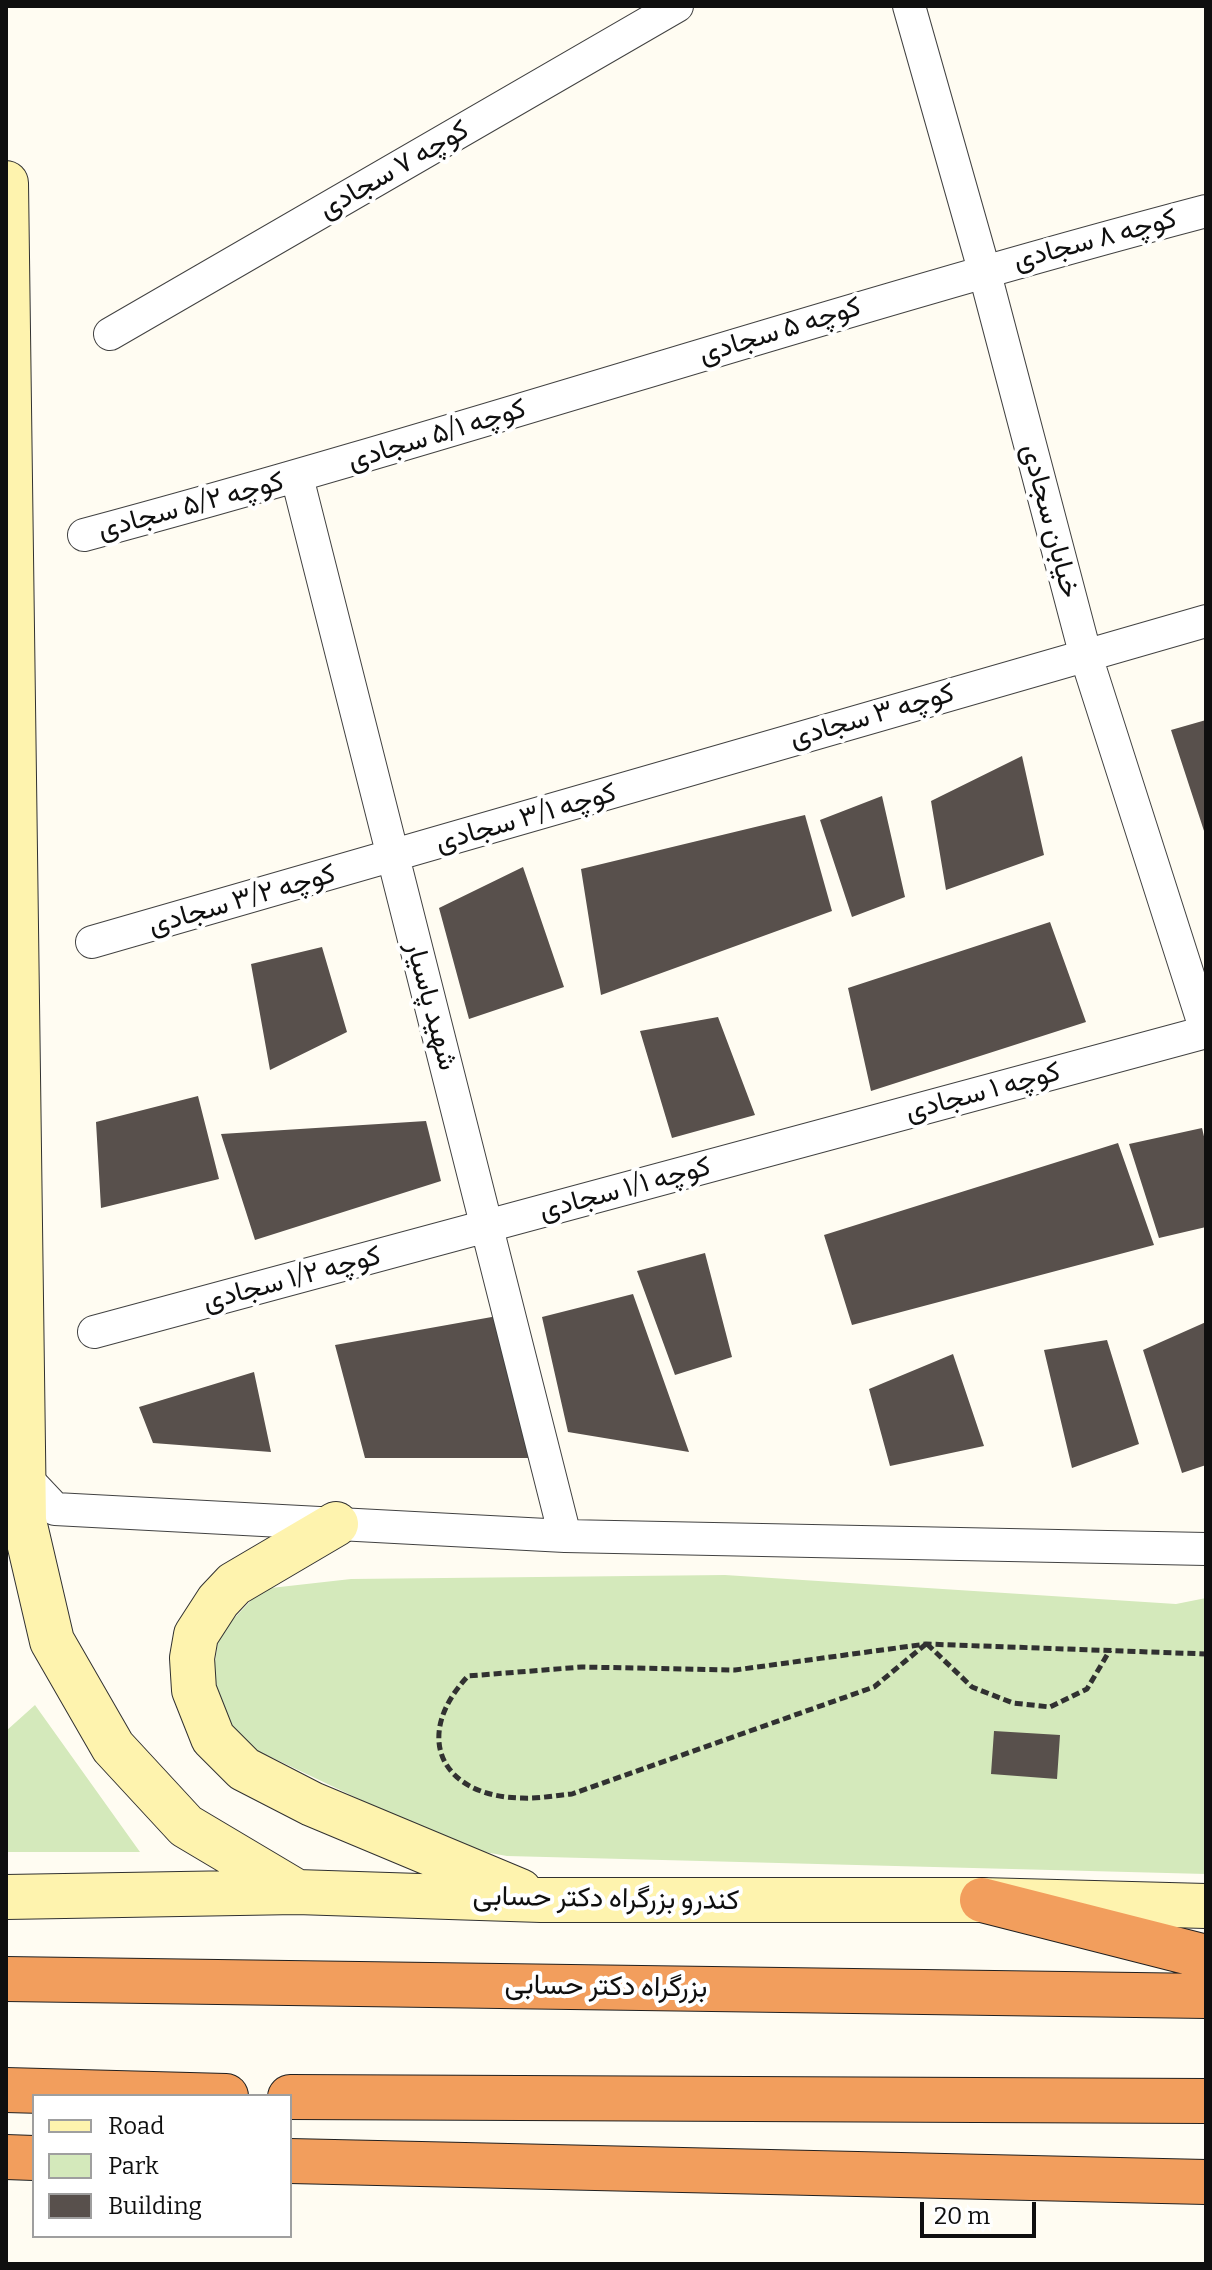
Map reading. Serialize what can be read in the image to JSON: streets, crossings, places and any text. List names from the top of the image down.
{
  "streets": {
    "highway": ["بزرگراه دکتر حسابی"],
    "main road": ["کندرو بزرگراه دکتر حسابی"],
    "street": [
      "کوچه ۷ سجادی",
      "کوچه ۸ سجادی",
      "کوچه ۵ سجادی",
      "کوچه ۵/۱ سجادی",
      "کوچه ۵/۲ سجادی",
      "خیابان سجادی",
      "کوچه ۳ سجادی",
      "کوچه ۳/۱ سجادی",
      "کوچه ۳/۲ سجادی",
      "شهید پاسیار",
      "کوچه ۱ سجادی",
      "کوچه ۱/۱ سجادی",
      "کوچه ۱/۲ سجادی"
    ]
  },
  "crossings": [
    ["کوچه ۸ سجادی", "کوچه ۵ سجادی"],
    ["کوچه ۸ سجادی", "خیابان سجادی"],
    ["کوچه ۵ سجادی", "کوچه ۵/۱ سجادی"],
    ["کوچه ۵ سجادی", "خیابان سجادی"],
    ["کوچه ۵/۱ سجادی", "کوچه ۵/۲ سجادی"],
    ["کوچه ۵/۱ سجادی", "شهید پاسیار"],
    ["کوچه ۵/۲ سجادی", "شهید پاسیار"],
    ["خیابان سجادی", "کوچه ۳ سجادی"],
    ["خیابان سجادی", "کوچه ۱ سجادی"],
    ["کوچه ۳ سجادی", "کوچه ۳/۱ سجادی"],
    ["کوچه ۳/۱ سجادی", "کوچه ۳/۲ سجادی"],
    ["کوچه ۳/۱ سجادی", "شهید پاسیار"],
    ["کوچه ۳/۲ سجادی", "شهید پاسیار"],
    ["شهید پاسیار", "کوچه ۱/۱ سجادی"],
    ["شهید پاسیار", "کوچه ۱/۲ سجادی"],
    ["کوچه ۱ سجادی", "کوچه ۱/۱ سجادی"],
    ["کوچه ۱/۱ سجادی", "کوچه ۱/۲ سجادی"]
  ],
  "legend": ["Road", "Park", "Building"],
  "scale_bar": "20 m"
}
